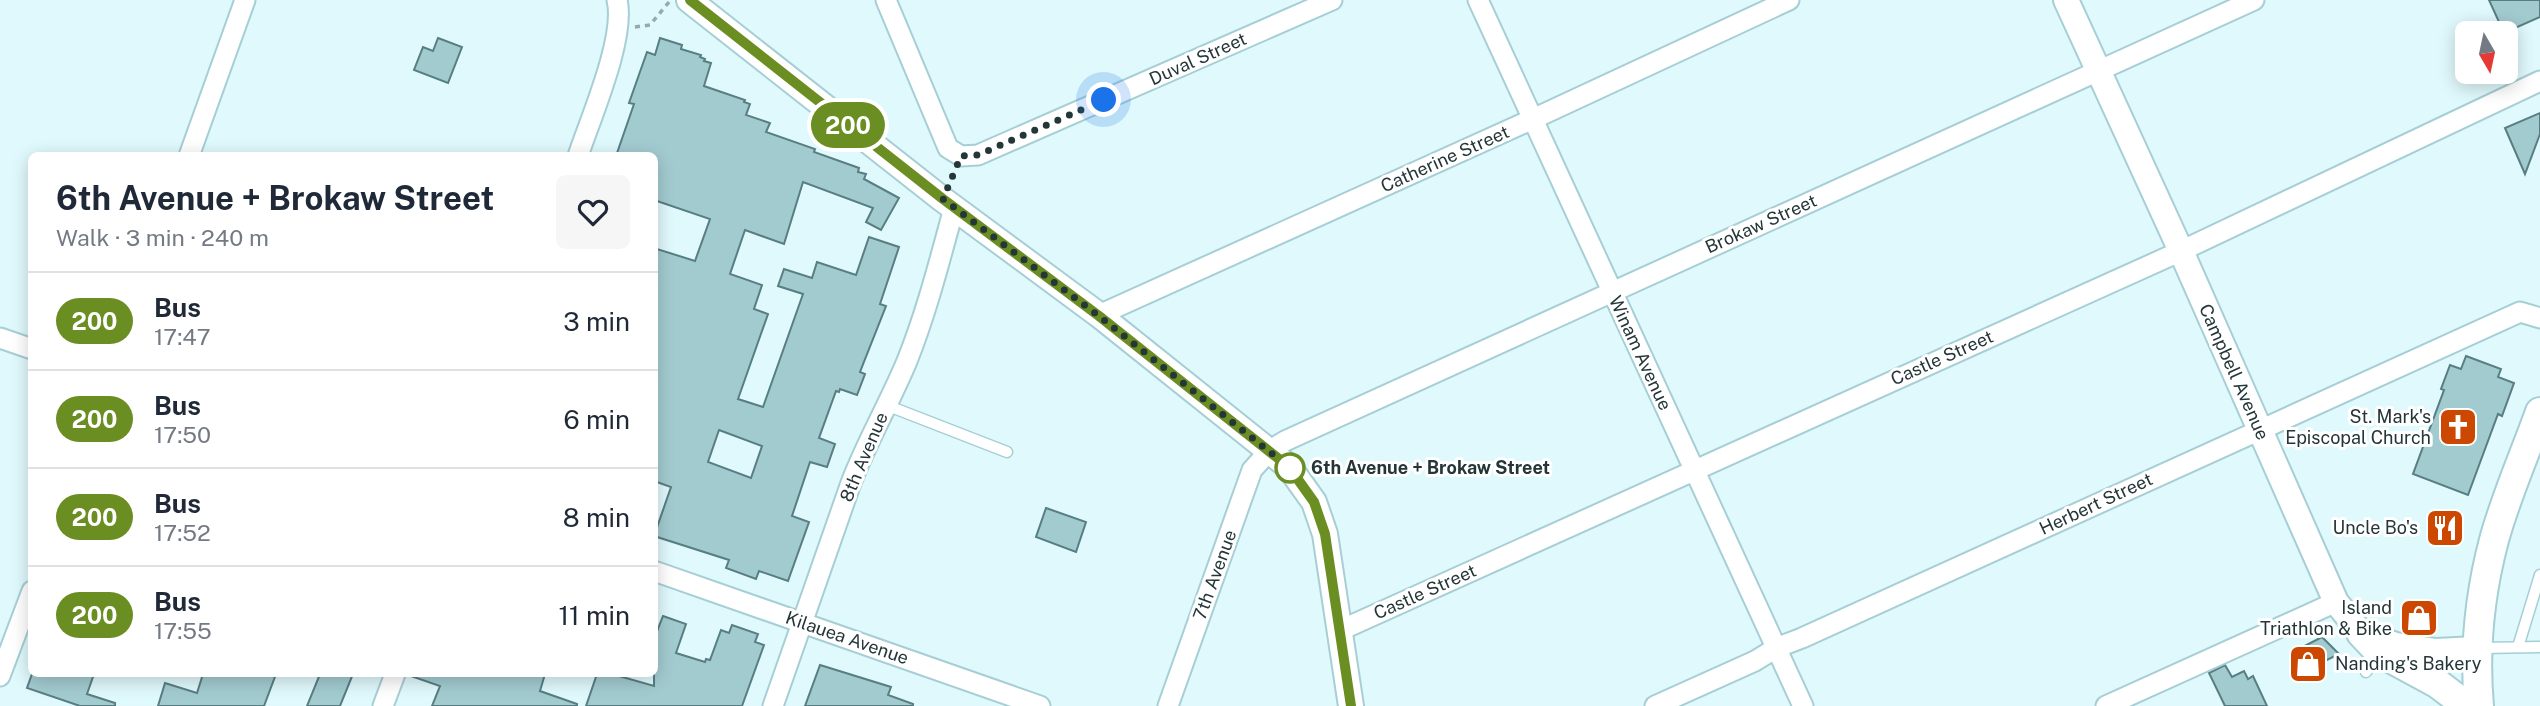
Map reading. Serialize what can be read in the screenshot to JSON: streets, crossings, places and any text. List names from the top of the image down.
{
  "streets": {
    "street": [
      "Duval Street",
      "Catherine Street",
      "Brokaw Street",
      "Winam Avenue",
      "Castle Street",
      "Campbell Avenue",
      "8th Avenue",
      "Herbert Street",
      "7th Avenue",
      "Kilauea Avenue"
    ]
  },
  "crossings": [
    ["Catherine Street", "Winam Avenue"],
    ["Brokaw Street", "Winam Avenue"],
    ["Brokaw Street", "Campbell Avenue"],
    ["Brokaw Street", "7th Avenue"],
    ["Winam Avenue", "Castle Street"],
    ["Winam Avenue", "Herbert Street"],
    ["Castle Street", "Campbell Avenue"],
    ["Campbell Avenue", "Herbert Street"],
    ["8th Avenue", "Kilauea Avenue"]
  ],
  "places": {
    "church": ["St. Mark's Episcopal Church"],
    "other": ["6th Avenue + Brokaw Street"],
    "restaurant": ["Uncle Bo's"],
    "shop": ["Island Triathlon & Bike", "Nanding's Bakery"]
  },
  "lines": ["bus line 200"],
  "north": "bottom",
  "page": {
    "on_map": "200",
    "heading": ["6th Avenue + Brokaw Street", "Walk · 3 min · 240 m"],
    "list": [
      {
        "mark": "200",
        "name": "Bus",
        "note": "17:47",
        "value": "3 min"
      },
      {
        "mark": "200",
        "name": "Bus",
        "note": "17:50",
        "value": "6 min"
      },
      {
        "mark": "200",
        "name": "Bus",
        "note": "17:52",
        "value": "8 min"
      },
      {
        "mark": "200",
        "name": "Bus",
        "note": "17:55",
        "value": "11 min"
      }
    ]
  }
}
